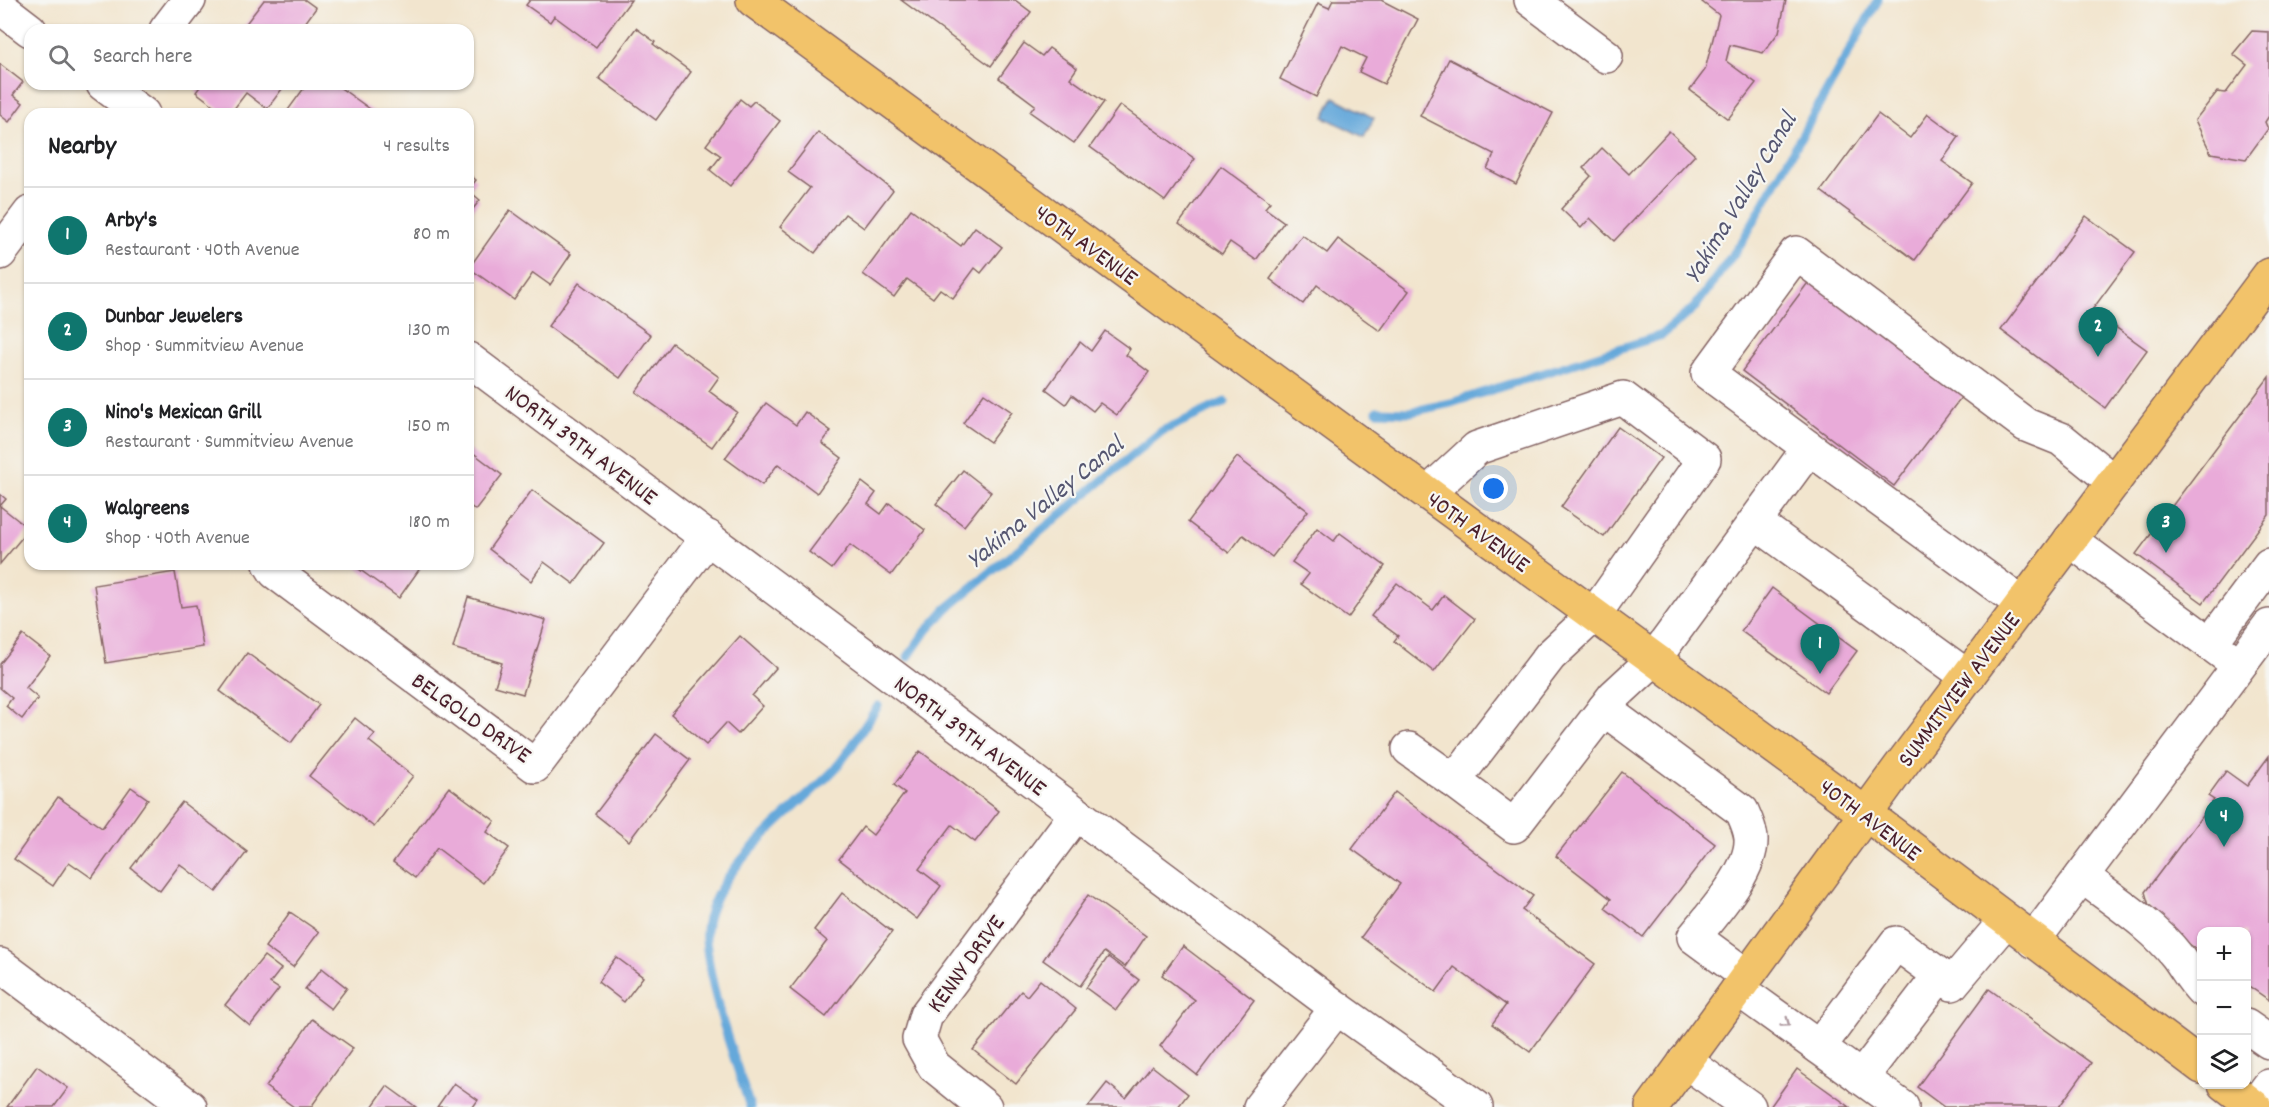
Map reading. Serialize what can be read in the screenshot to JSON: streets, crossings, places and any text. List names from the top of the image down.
{
  "streets": {
    "main road": ["40TH AVENUE", "SUMMITVIEW AVENUE"],
    "street": ["NORTH 39TH AVENUE", "BELGOLD DRIVE", "KENNY DRIVE"]
  },
  "crossings": [
    ["40TH AVENUE", "SUMMITVIEW AVENUE"],
    ["NORTH 39TH AVENUE", "BELGOLD DRIVE"],
    ["NORTH 39TH AVENUE", "KENNY DRIVE"]
  ],
  "water": ["Yakima Valley Canal"],
  "page": {
    "search": "Search here",
    "heading": ["Nearby", "4 results"],
    "list": [
      {
        "mark": "1",
        "name": "Arby's",
        "note": "Restaurant · 40th Avenue",
        "value": "80 m"
      },
      {
        "mark": "2",
        "name": "Dunbar Jewelers",
        "note": "Shop · Summitview Avenue",
        "value": "130 m"
      },
      {
        "mark": "3",
        "name": "Nino's Mexican Grill",
        "note": "Restaurant · Summitview Avenue",
        "value": "150 m"
      },
      {
        "mark": "4",
        "name": "Walgreens",
        "note": "Shop · 40th Avenue",
        "value": "180 m"
      }
    ],
    "pins": [
      "2",
      "3",
      "1",
      "4"
    ],
    "map_buttons": ["+", "−"]
  }
}
